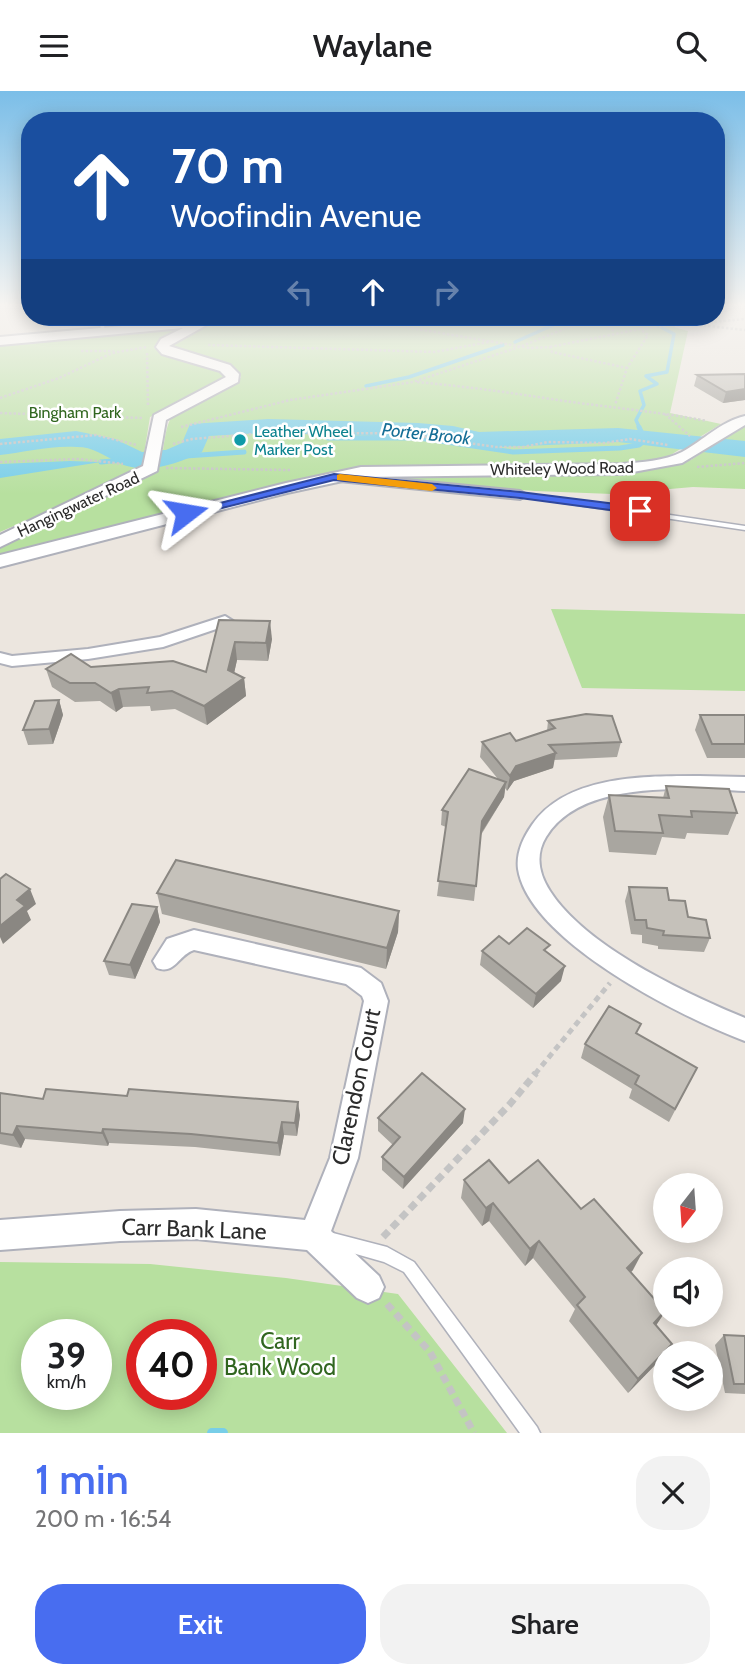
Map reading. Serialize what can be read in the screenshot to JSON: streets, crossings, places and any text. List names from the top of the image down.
{
  "streets": {
    "street": [
      "Whiteley Wood Road",
      "Hangingwater Road",
      "Clarendon Court",
      "Carr Bank Lane"
    ]
  },
  "crossings": [
    ["Clarendon Court", "Carr Bank Lane"]
  ],
  "water": ["Porter Brook"],
  "parks": ["Bingham Park", "Carr Bank Wood"],
  "places": ["Leather Wheel Marker Post"],
  "north": "bottom",
  "page": {
    "header": "Waylane",
    "turn": ["70 m", "Woofindin Avenue"],
    "speed": "39 km/h",
    "limit": "40",
    "heading": ["1 min", "200 m · 16:54"],
    "buttons": ["Exit", "Share"]
  }
}
